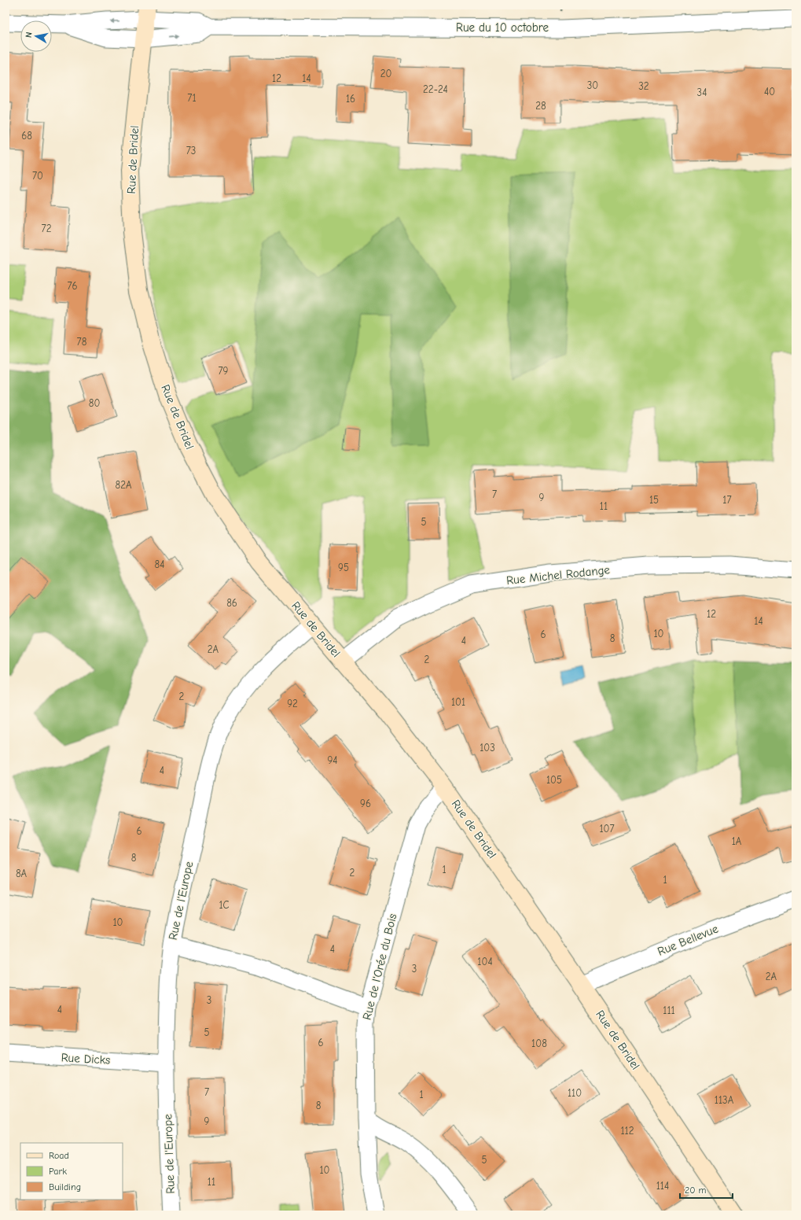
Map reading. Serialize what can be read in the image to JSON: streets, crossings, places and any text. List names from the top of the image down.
{
  "streets": {
    "main road": ["Rue de Bridel"],
    "street": [
      "Rue du 10 octobre",
      "Rue Michel Rodange",
      "Rue de l'Europe",
      "Rue Bellevue",
      "Rue de l'Orée du Bois",
      "Rue Dicks"
    ]
  },
  "crossings": [
    ["Rue du 10 octobre", "Rue de Bridel"],
    ["Rue de Bridel", "Rue Michel Rodange"],
    ["Rue de Bridel", "Rue de l'Europe"],
    ["Rue de Bridel", "Rue Bellevue"],
    ["Rue de Bridel", "Rue de l'Orée du Bois"],
    ["Rue de l'Europe", "Rue Dicks"]
  ],
  "house_numbers": [
    "20",
    "12",
    "14",
    "30",
    "32",
    "22-24",
    "40",
    "34",
    "71",
    "16",
    "28",
    "68",
    "73",
    "70",
    "72",
    "76",
    "78",
    "79",
    "80",
    "82A",
    "7",
    "9",
    "15",
    "17",
    "11",
    "5",
    "84",
    "95",
    "86",
    "12",
    "14",
    "10",
    "6",
    "8",
    "4",
    "2A",
    "2",
    "2",
    "101",
    "92",
    "103",
    "94",
    "4",
    "105",
    "96",
    "107",
    "6",
    "1A",
    "8",
    "1",
    "2",
    "8A",
    "1",
    "1C",
    "10",
    "4",
    "104",
    "3",
    "2A",
    "3",
    "4",
    "111",
    "5",
    "6",
    "108",
    "7",
    "110",
    "1",
    "113A",
    "8",
    "9",
    "112",
    "5",
    "10",
    "11",
    "114"
  ],
  "legend": ["Road", "Park", "Building"],
  "scale_bar": "20 m",
  "north": "left"
}
